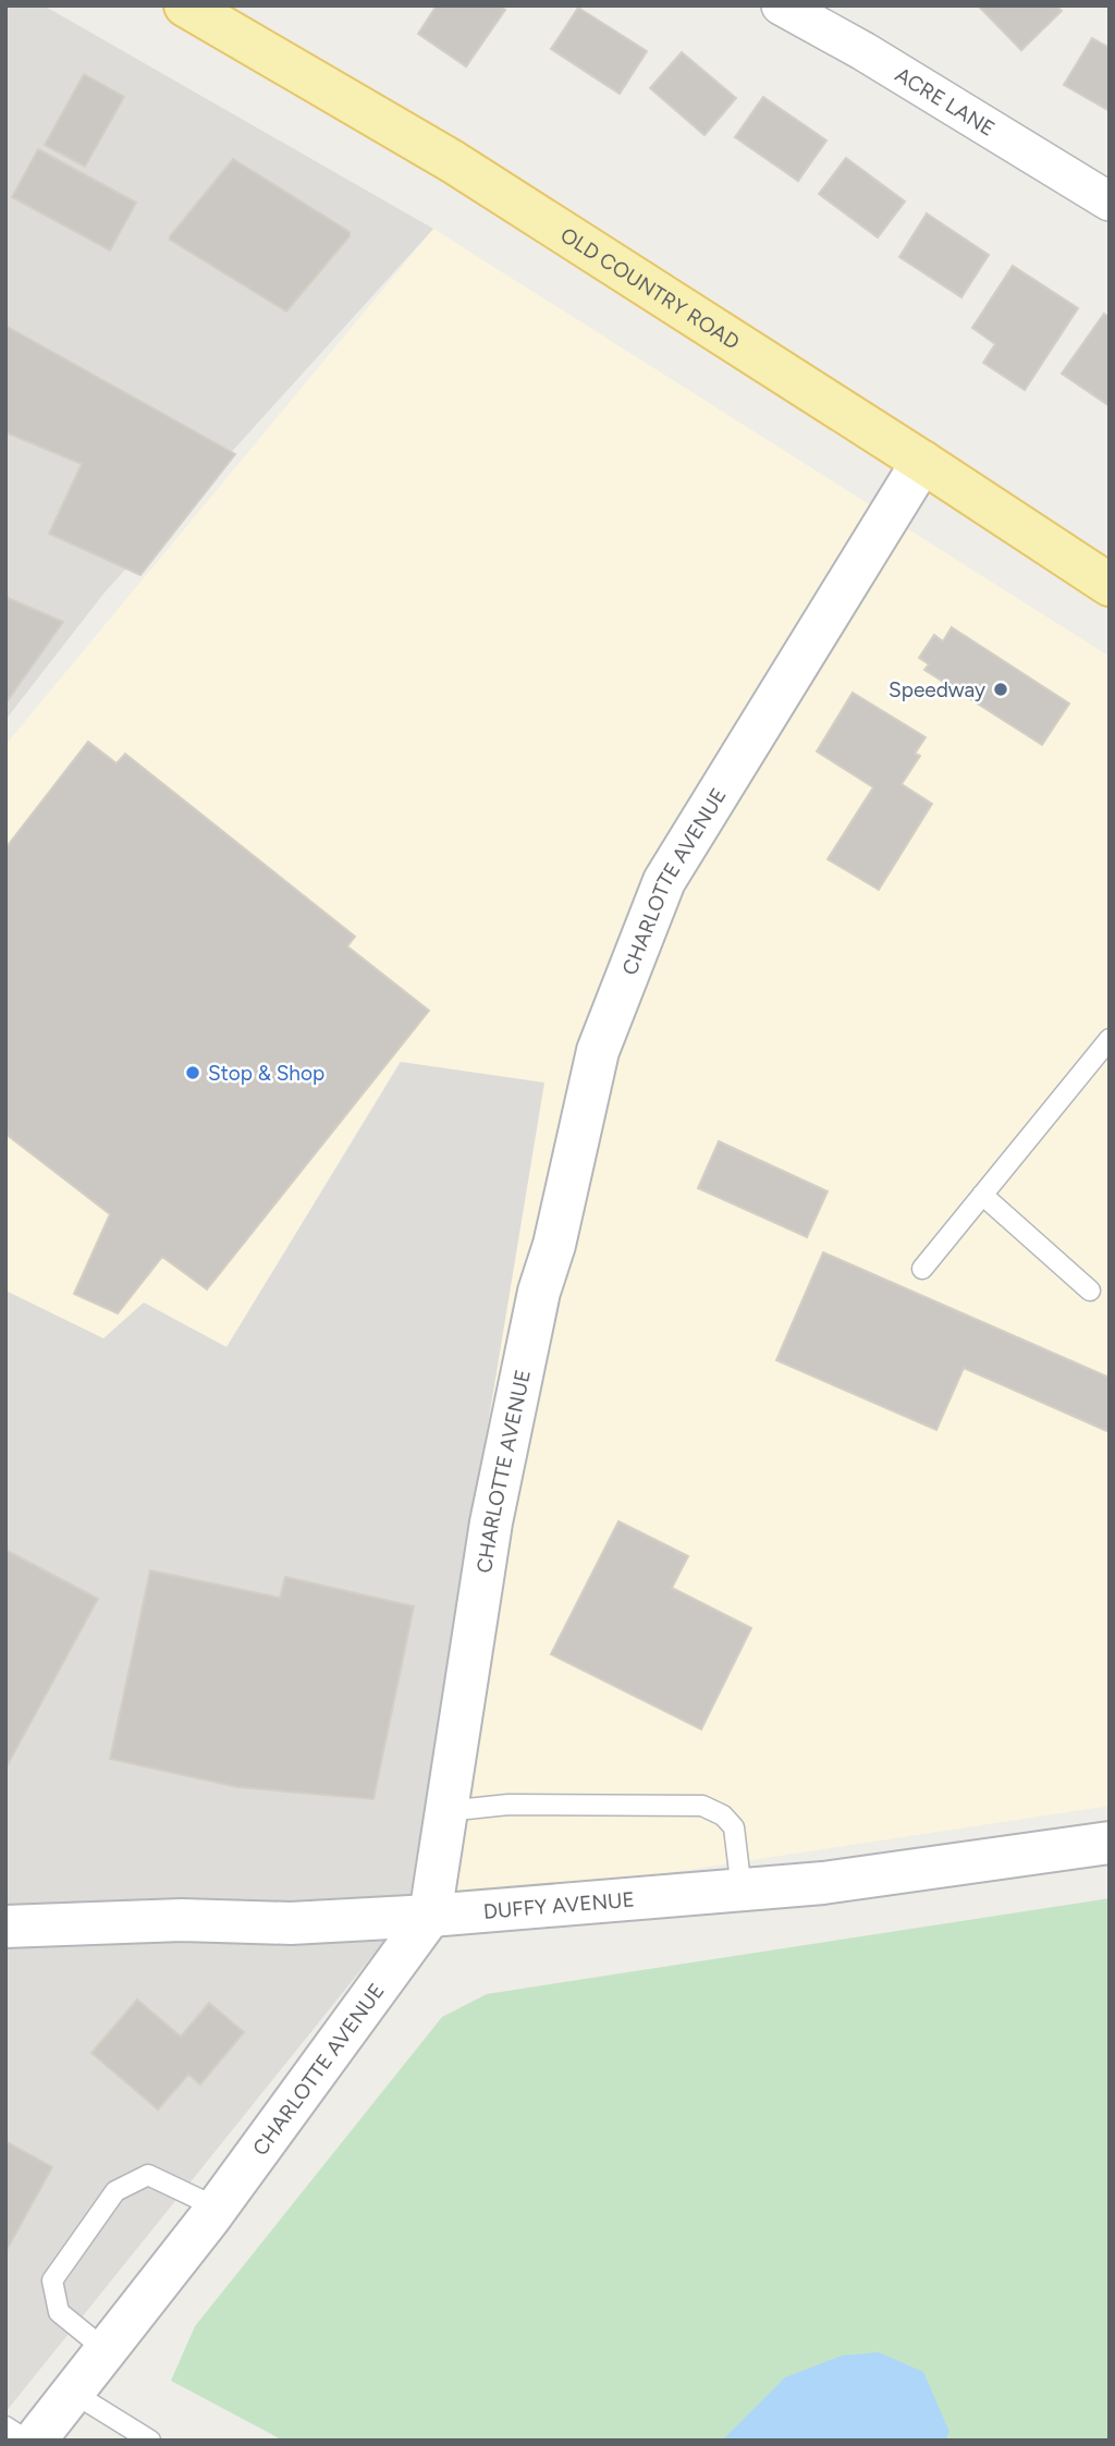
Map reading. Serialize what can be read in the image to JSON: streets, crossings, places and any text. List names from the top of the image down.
{
  "streets": {
    "main road": ["OLD COUNTRY ROAD"],
    "street": ["ACRE LANE", "CHARLOTTE AVENUE", "DUFFY AVENUE"]
  },
  "crossings": [
    ["OLD COUNTRY ROAD", "CHARLOTTE AVENUE"],
    ["CHARLOTTE AVENUE", "DUFFY AVENUE"]
  ],
  "places": ["Speedway", "Stop & Shop"]
}
